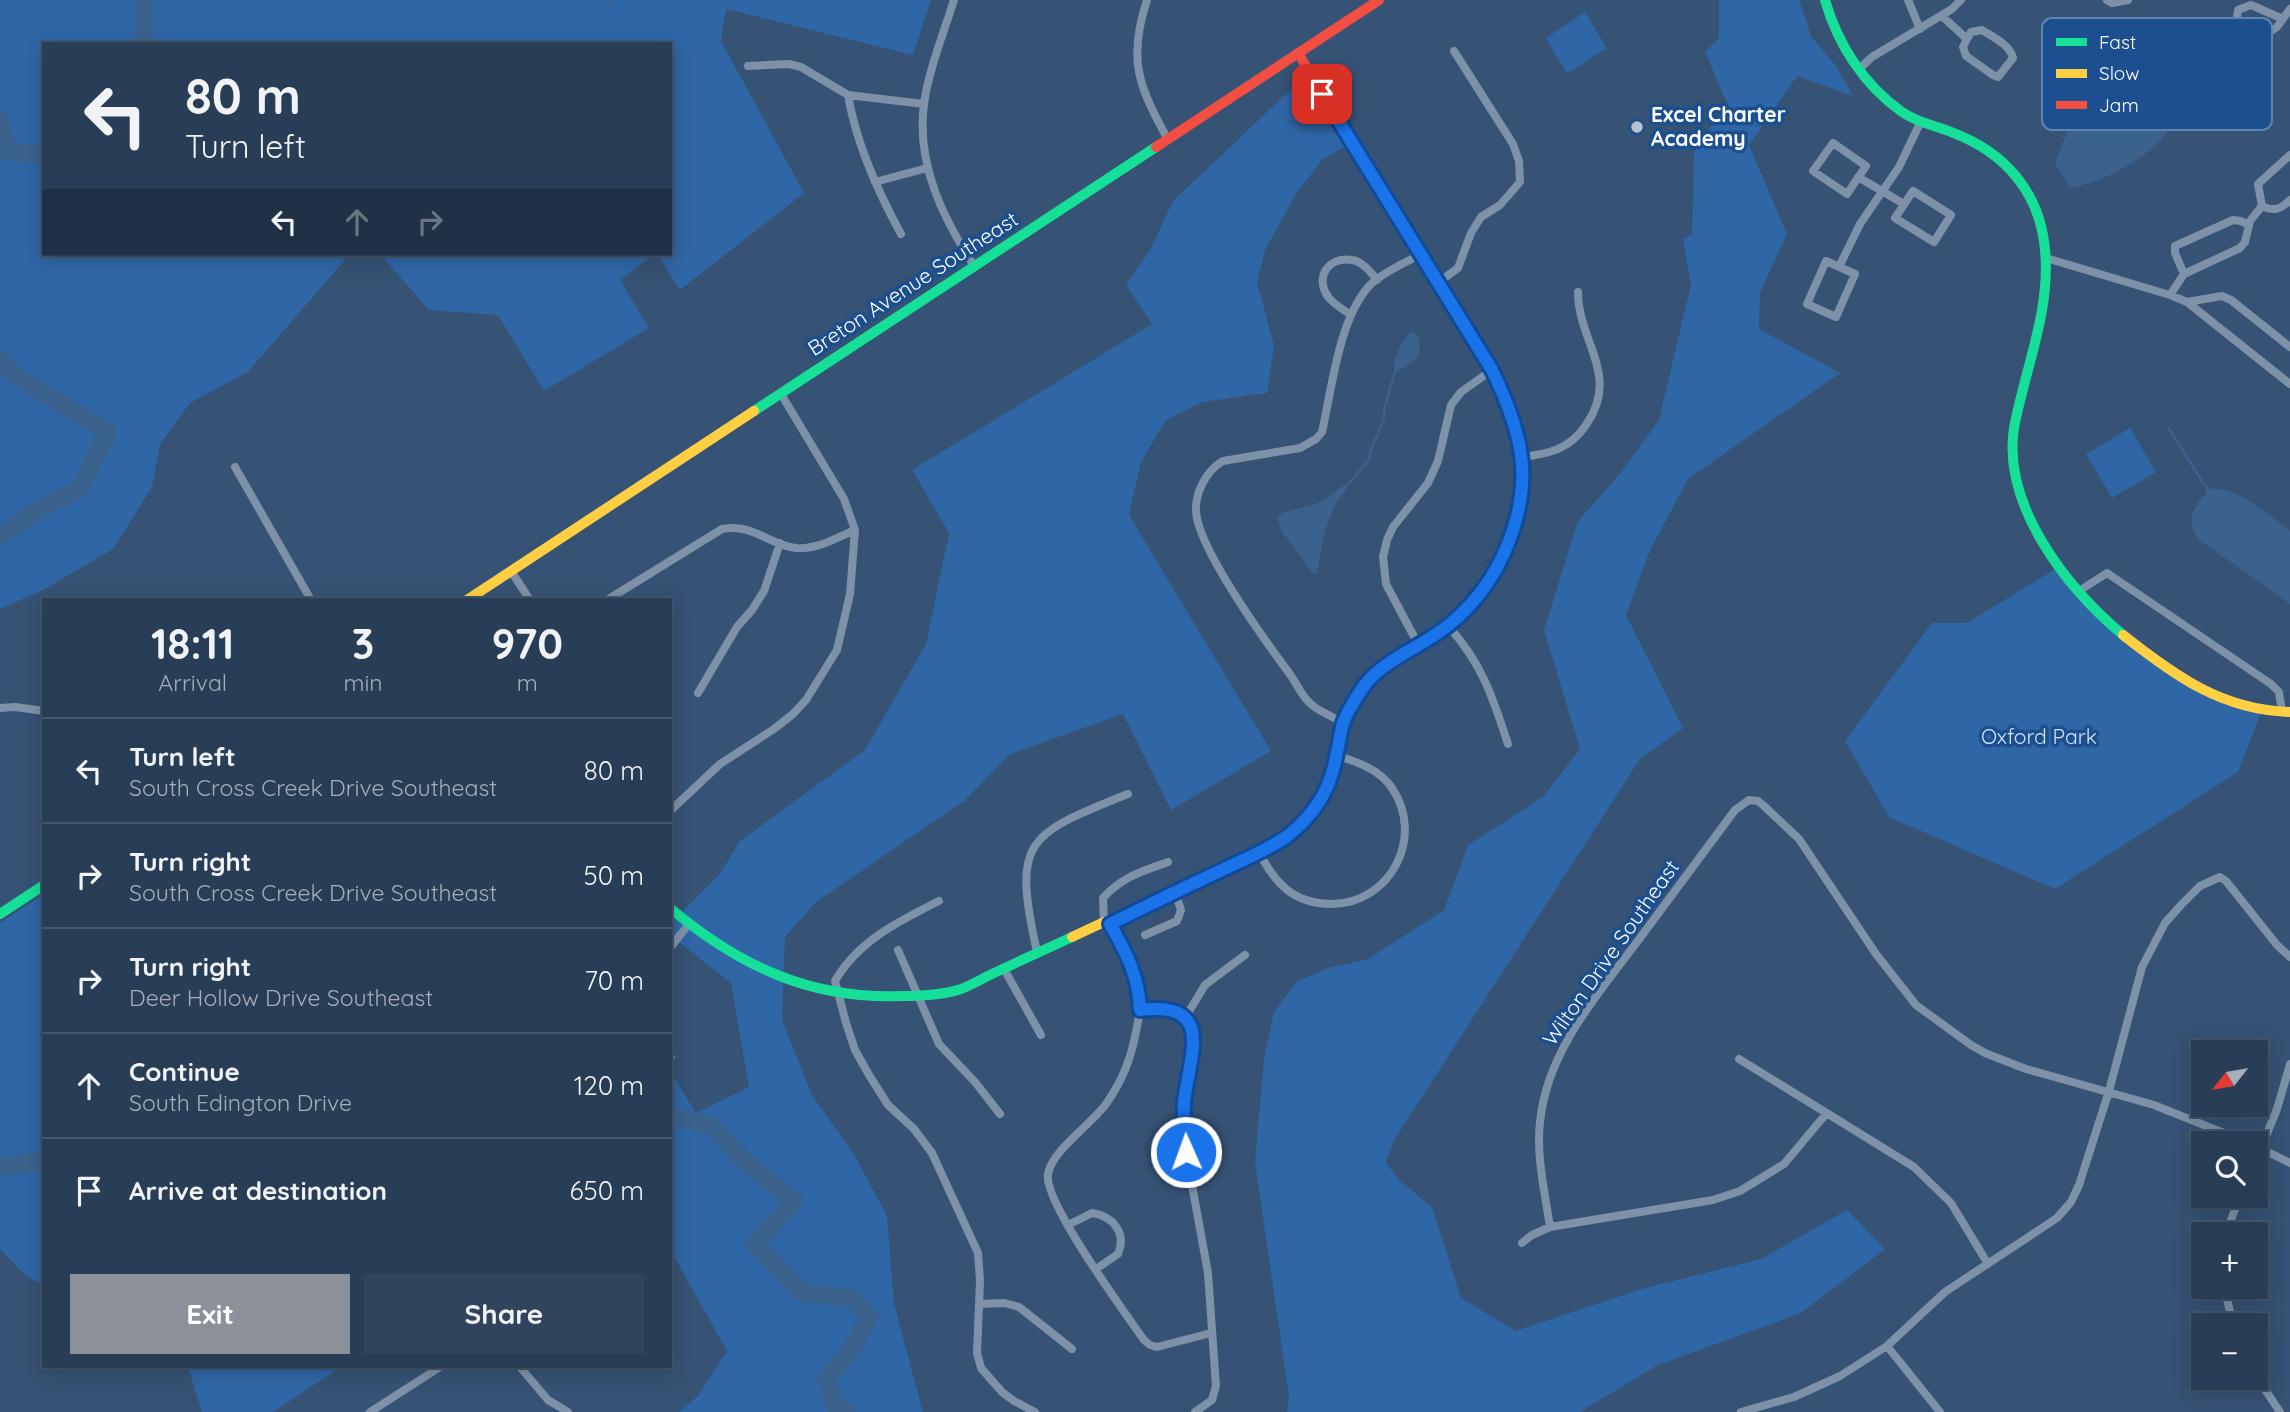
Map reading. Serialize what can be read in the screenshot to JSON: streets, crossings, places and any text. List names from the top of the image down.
{
  "streets": {
    "street": ["Breton Avenue Southeast", "Wilton Drive Southeast"]
  },
  "parks": ["Oxford Park"],
  "places": ["Excel Charter Academy"],
  "legend": ["Fast", "Slow", "Jam"],
  "north": "bottom left",
  "page": {
    "turn": ["80 m", "Turn left"],
    "eta": [
      "18:11",
      "Arrival",
      "3",
      "min",
      "970",
      "m"
    ],
    "list": [
      {
        "name": "Turn left",
        "note": "South Cross Creek Drive Southeast",
        "value": "80 m"
      },
      {
        "name": "Turn right",
        "note": "South Cross Creek Drive Southeast",
        "value": "50 m"
      },
      {
        "name": "Turn right",
        "note": "Deer Hollow Drive Southeast",
        "value": "70 m"
      },
      {
        "name": "Continue",
        "note": "South Edington Drive",
        "value": "120 m"
      },
      {
        "name": "Arrive at destination",
        "value": "650 m"
      }
    ],
    "map_buttons": ["+", "−"],
    "buttons": ["Exit", "Share"]
  }
}
